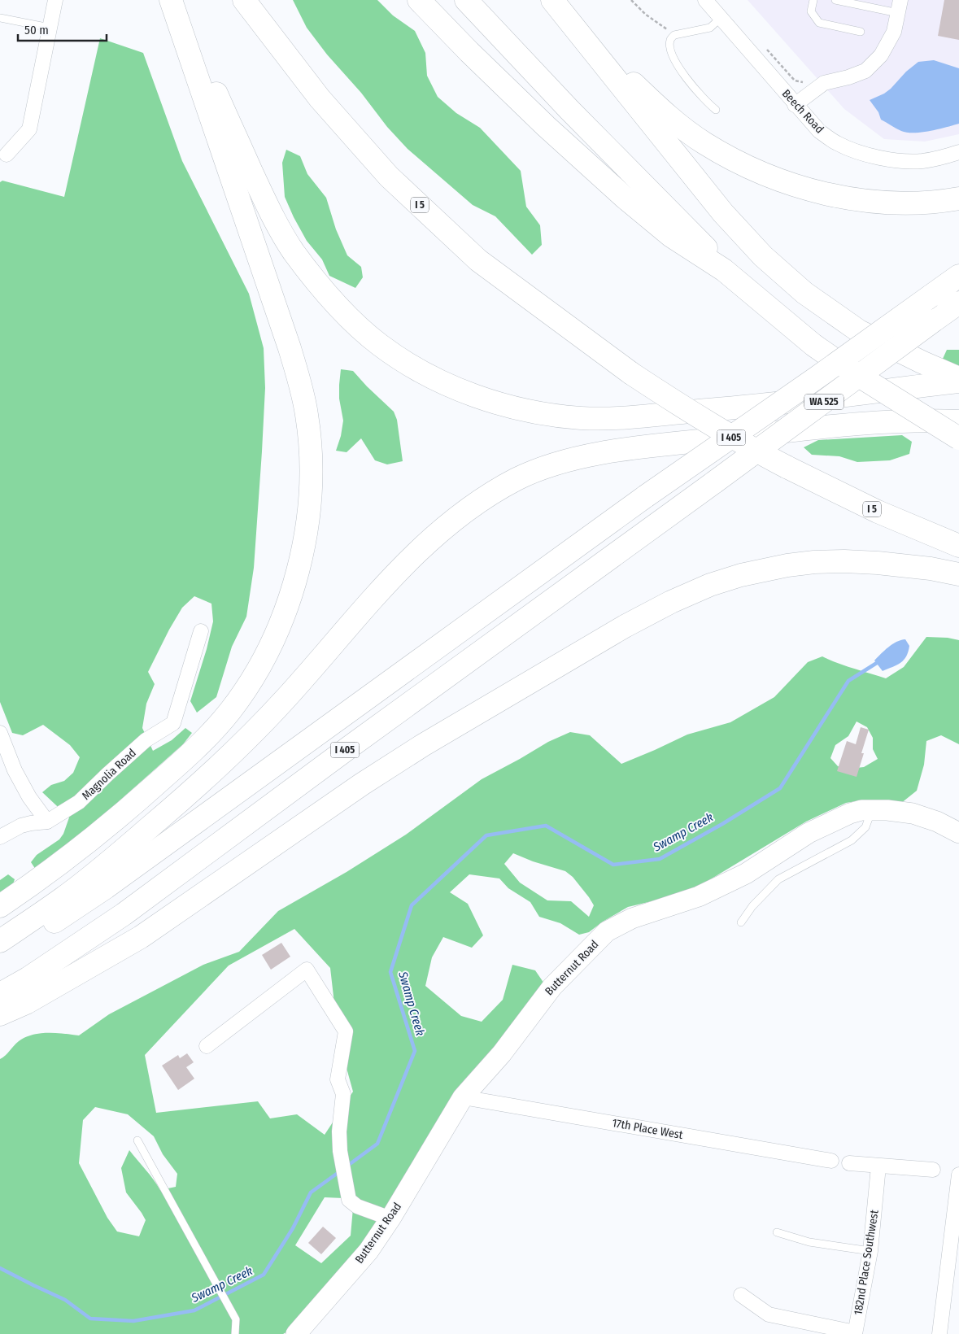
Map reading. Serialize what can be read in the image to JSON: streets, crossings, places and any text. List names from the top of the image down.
{
  "streets": {
    "highway": ["I 5", "WA 525", "I 405"],
    "street": [
      "Beech Road",
      "Magnolia Road",
      "Butternut Road",
      "17th Place West",
      "182nd Place Southwest"
    ]
  },
  "crossings": [
    ["WA 525", "I 405"],
    ["Butternut Road", "17th Place West"]
  ],
  "water": ["Swamp Creek"],
  "scale_bar": "50 m"
}
